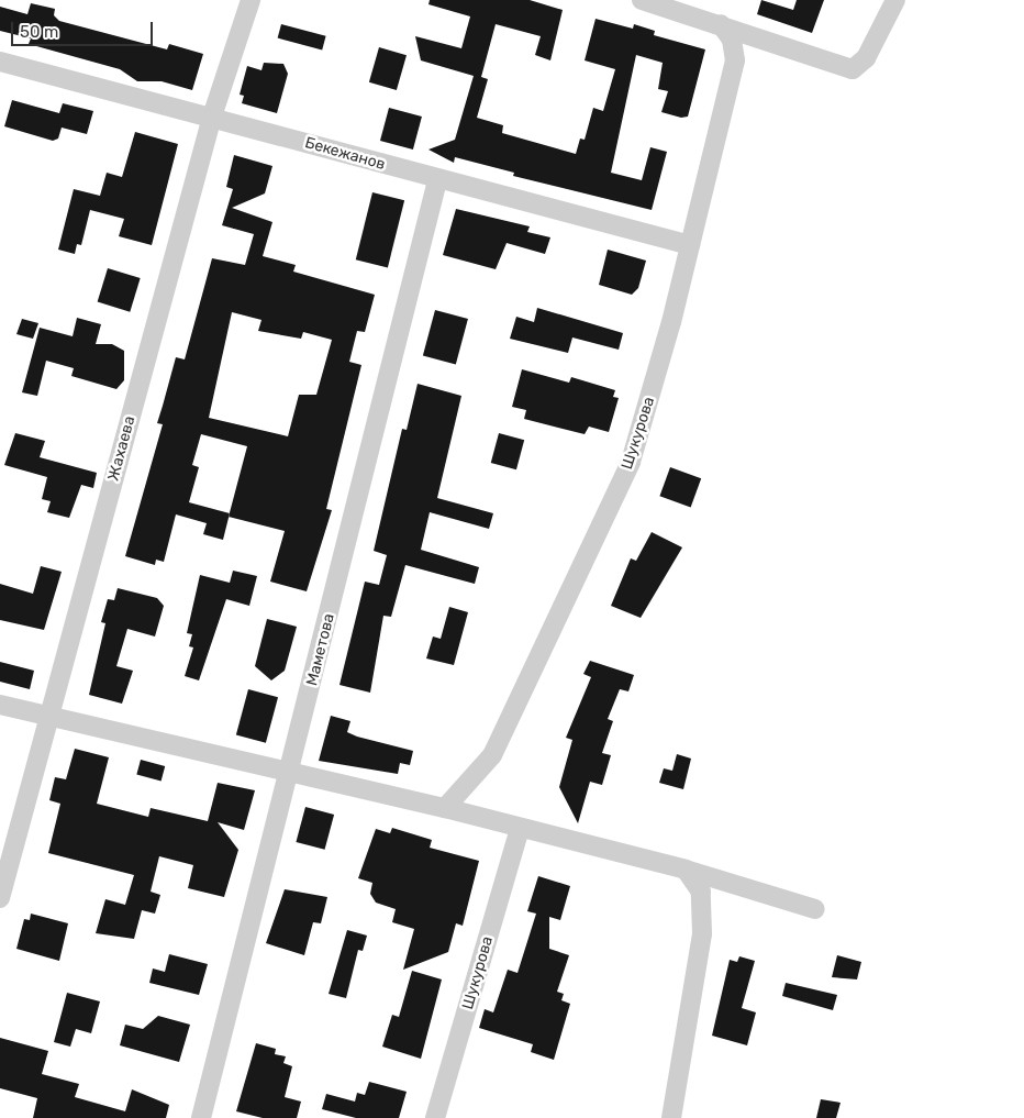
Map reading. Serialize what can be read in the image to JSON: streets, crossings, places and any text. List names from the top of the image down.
{
  "streets": {
    "street": [
      "Бекежанов",
      "Шукурова",
      "Жахаева",
      "Маметова"
    ]
  },
  "crossings": [
    ["Бекежанов", "Шукурова"],
    ["Бекежанов", "Жахаева"],
    ["Бекежанов", "Маметова"]
  ],
  "scale_bar": "50 m"
}
